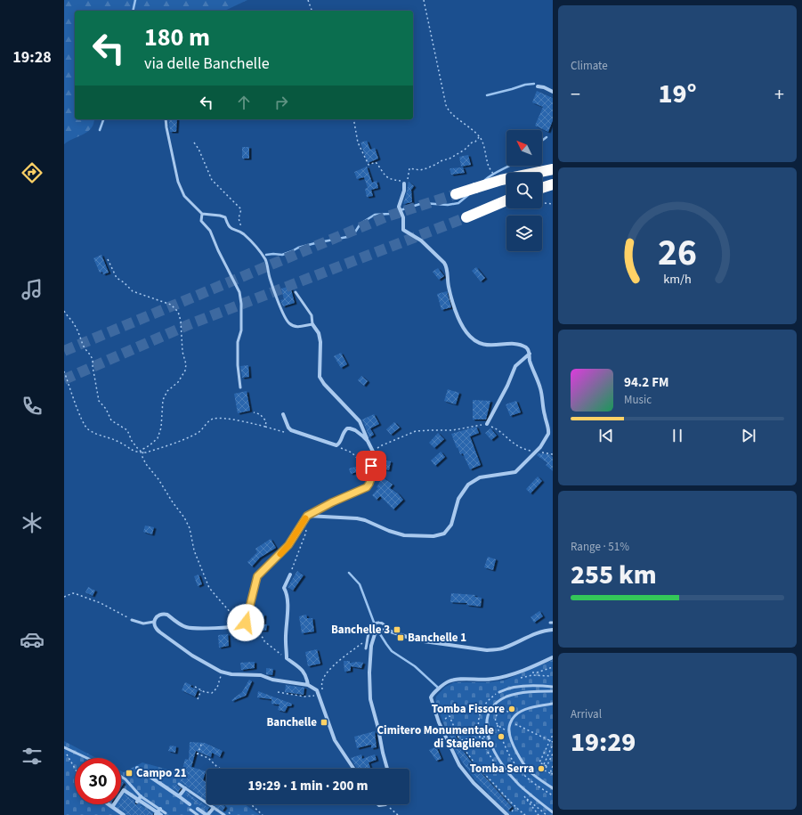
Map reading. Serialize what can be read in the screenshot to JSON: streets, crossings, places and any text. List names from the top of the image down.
{
  "places": {
    "transit": [
      "Banchelle 3",
      "Banchelle 1",
      "Banchelle",
      "Campo 21"
    ],
    "other": ["Tomba Fissore", "Cimitero Monumentale di Staglieno", "Tomba Serra"]
  },
  "north": "top left",
  "page": {
    "tabs": "19:28",
    "tile": [
      "Climate",
      ["Range · 51%", "255 km"],
      ["Arrival", "19:29"]
    ],
    "turn": ["180 m", "via delle Banchelle"],
    "heat": ["−", "19°", "+"],
    "song": ["94.2 FM", "Music"],
    "limit": "30",
    "trip": "19:29 · 1 min · 200 m",
    "gauge": ["26", "km/h"]
  }
}
